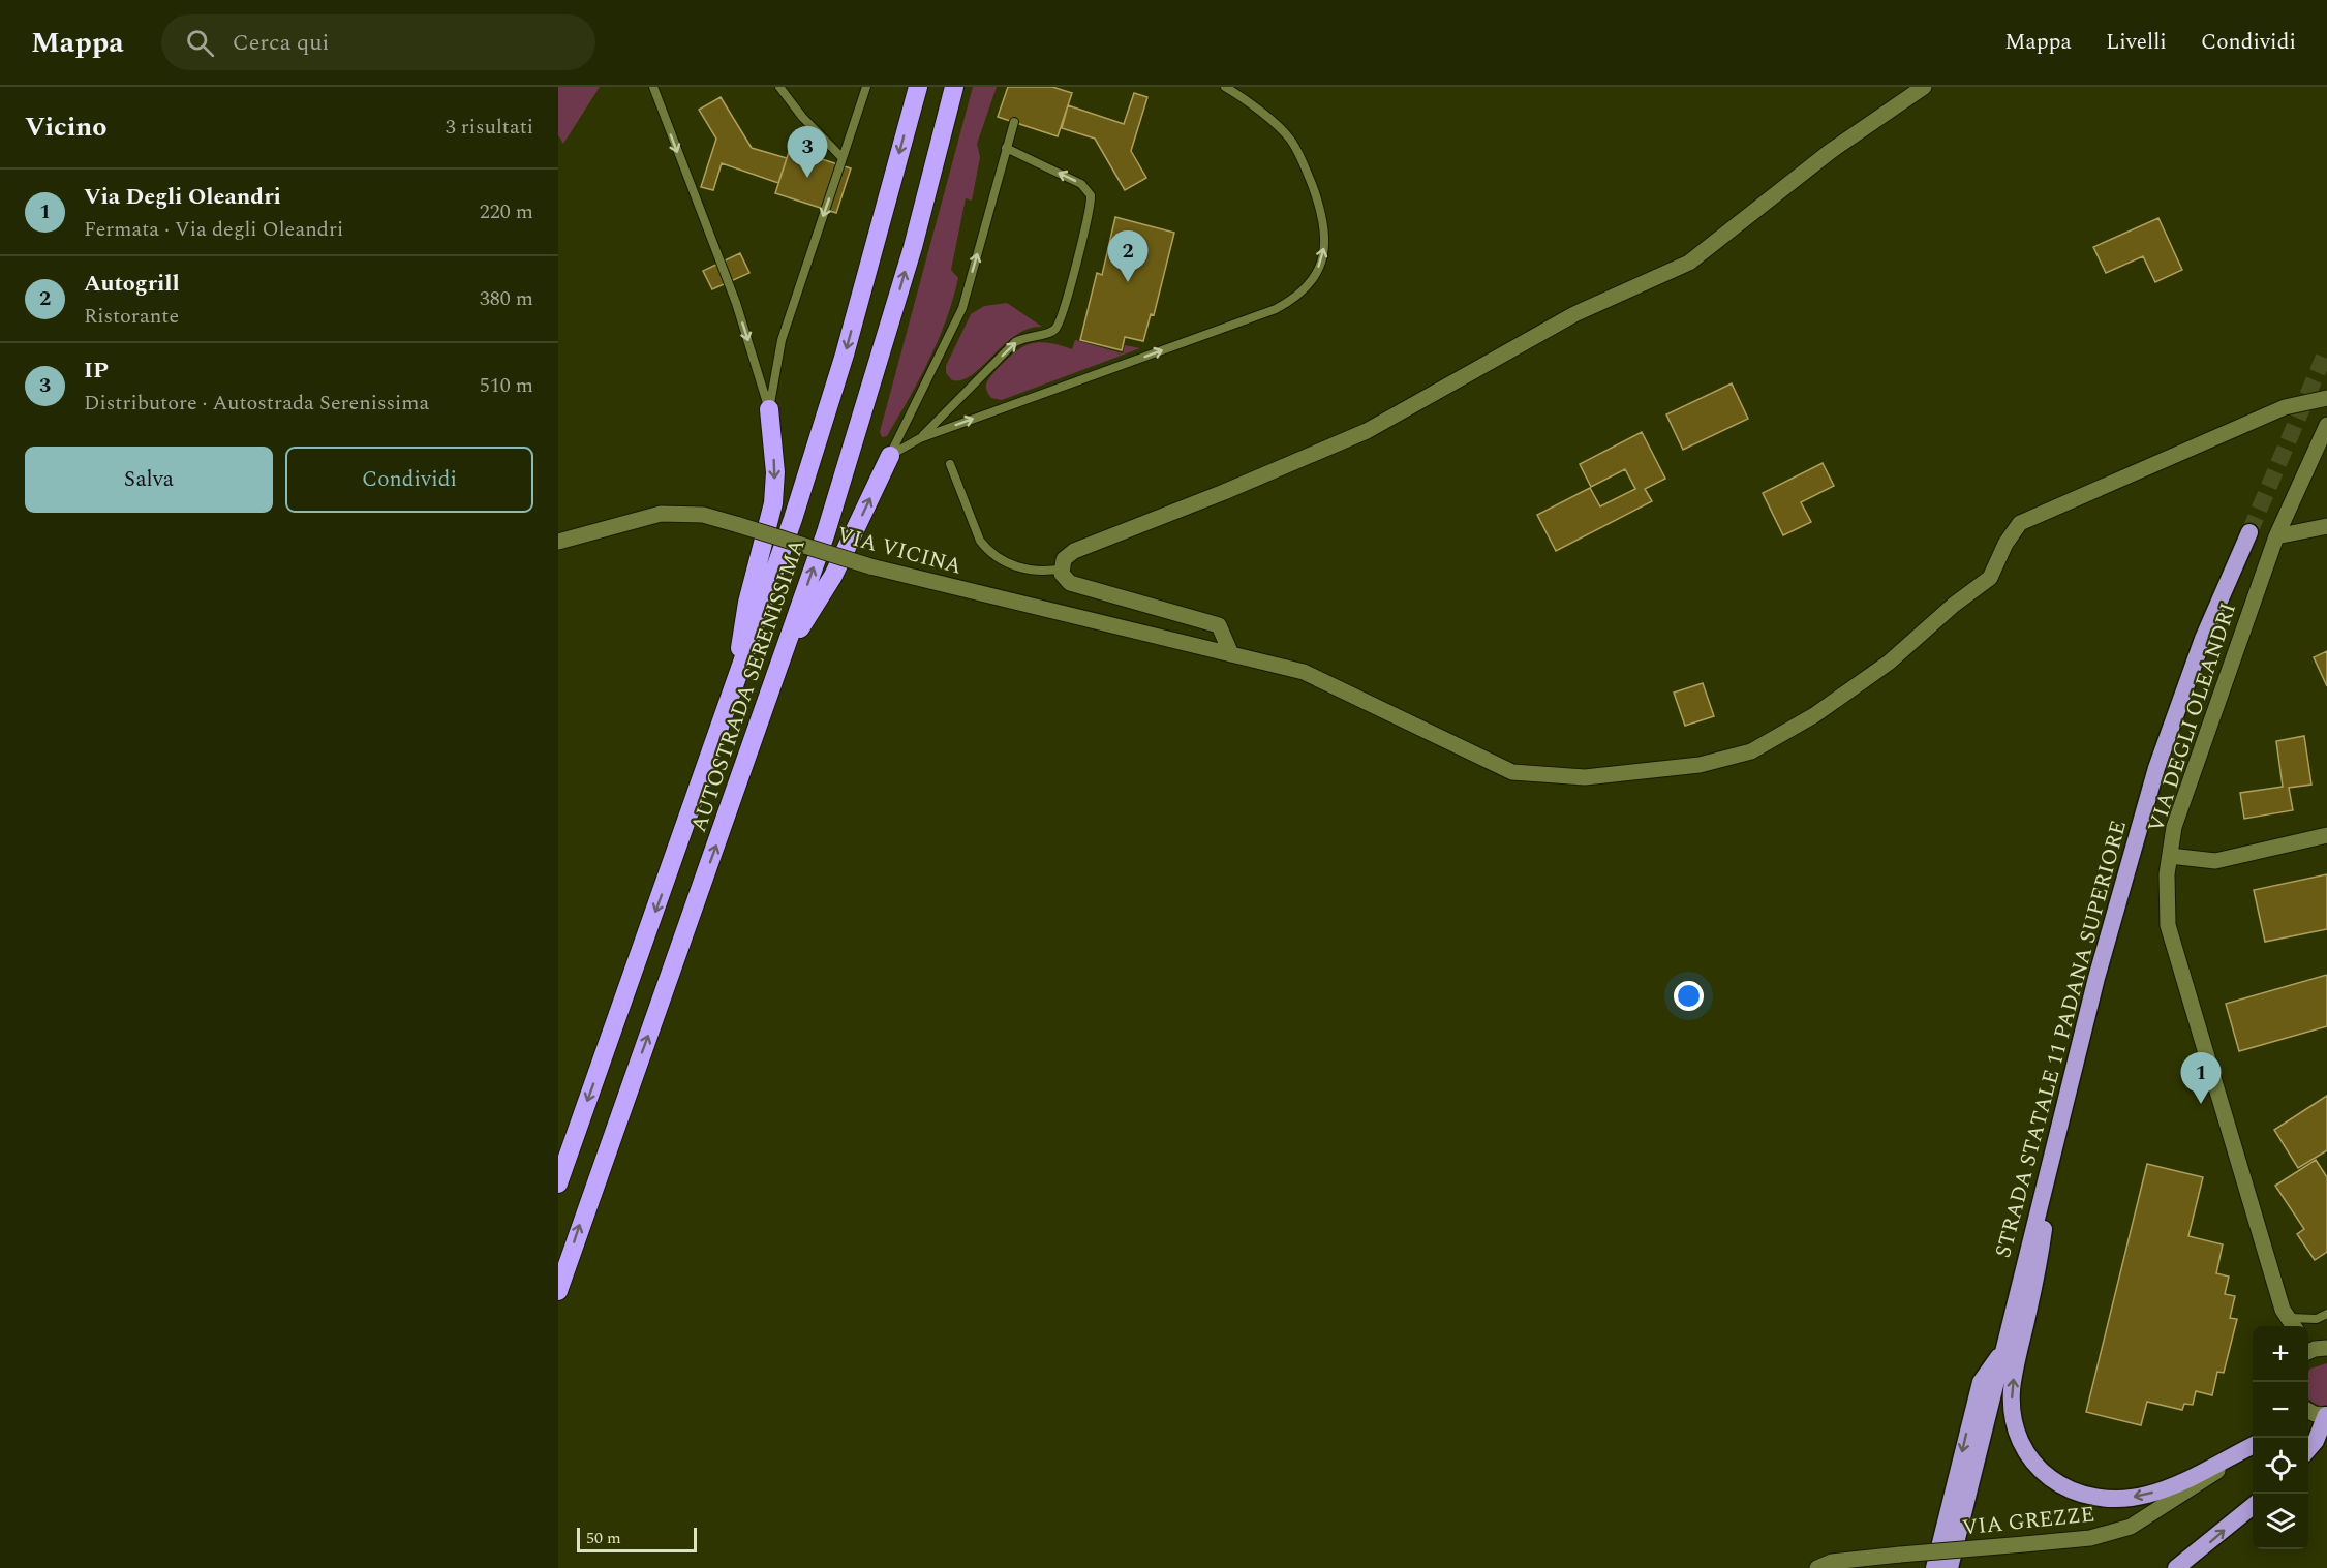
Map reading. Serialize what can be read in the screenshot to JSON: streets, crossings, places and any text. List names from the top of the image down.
{
  "streets": {
    "highway": ["AUTOSTRADA SERENISSIMA", "STRADA STATALE 11 PADANA SUPERIORE"],
    "street": ["VIA VICINA", "VIA DEGLI OLEANDRI", "VIA GREZZE"]
  },
  "scale_bar": "50 m",
  "page": {
    "header": "Mappa",
    "search": "Cerca qui",
    "nav": ["Mappa", "Livelli", "Condividi"],
    "heading": ["Vicino", "3 risultati"],
    "pins": ["3", "2", "1"],
    "list": [
      {
        "mark": "1",
        "name": "Via Degli Oleandri",
        "note": "Fermata · Via degli Oleandri",
        "value": "220 m"
      },
      {
        "mark": "2",
        "name": "Autogrill",
        "note": "Ristorante",
        "value": "380 m"
      },
      {
        "mark": "3",
        "name": "IP",
        "note": "Distributore · Autostrada Serenissima",
        "value": "510 m"
      }
    ],
    "buttons": ["Salva", "Condividi"],
    "map_buttons": ["+", "−"],
    "scale": "50 m"
  }
}
